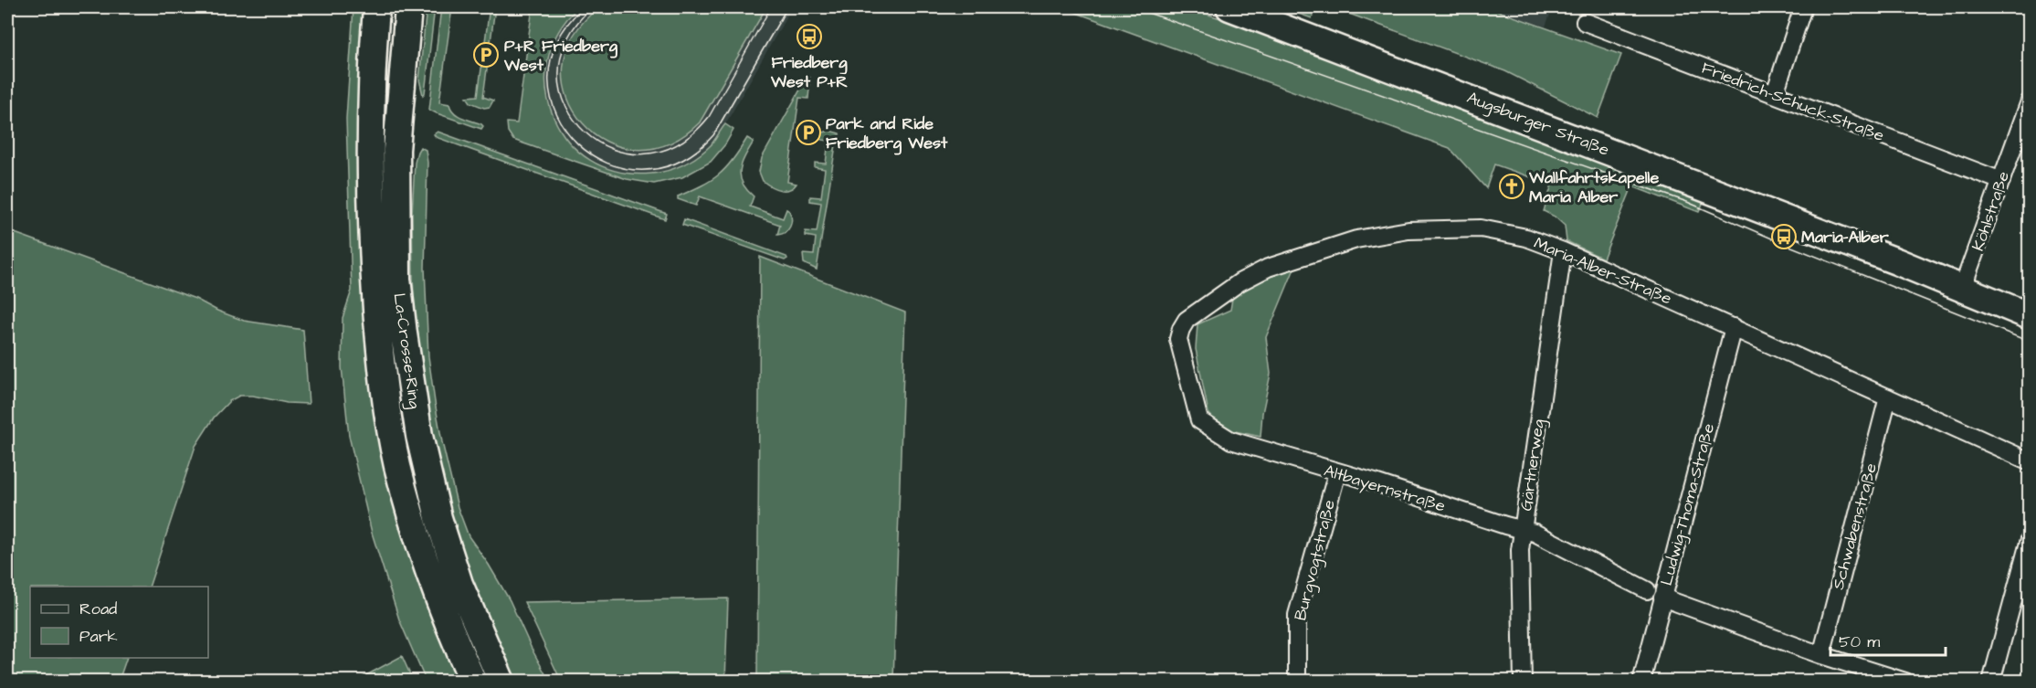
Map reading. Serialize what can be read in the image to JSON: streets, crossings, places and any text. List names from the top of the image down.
{
  "streets": {
    "main road": ["Augsburger Straße", "La-Crosse-Ring"],
    "street": [
      "Friedrich-Schuck-Straße",
      "Köhlstraße",
      "Maria-Alber-Straße",
      "Gärtnerweg",
      "Altbayernstraße",
      "Ludwig-Thoma-Straße",
      "Schwabenstraße",
      "Burgvogtstraße"
    ]
  },
  "crossings": [
    ["Friedrich-Schuck-Straße", "Köhlstraße"],
    ["Augsburger Straße", "Köhlstraße"],
    ["Maria-Alber-Straße", "Gärtnerweg"],
    ["Maria-Alber-Straße", "Altbayernstraße"],
    ["Maria-Alber-Straße", "Ludwig-Thoma-Straße"],
    ["Maria-Alber-Straße", "Schwabenstraße"],
    ["Gärtnerweg", "Altbayernstraße"],
    ["Altbayernstraße", "Burgvogtstraße"]
  ],
  "places": {
    "bus stop": ["Friedberg West P+R", "Maria-Alber"],
    "parking": ["P+R Friedberg West", "Park and Ride Friedberg West"],
    "church": ["Wallfahrtskapelle Maria Alber"]
  },
  "legend": ["Road", "Park"],
  "scale_bar": "50 m"
}
